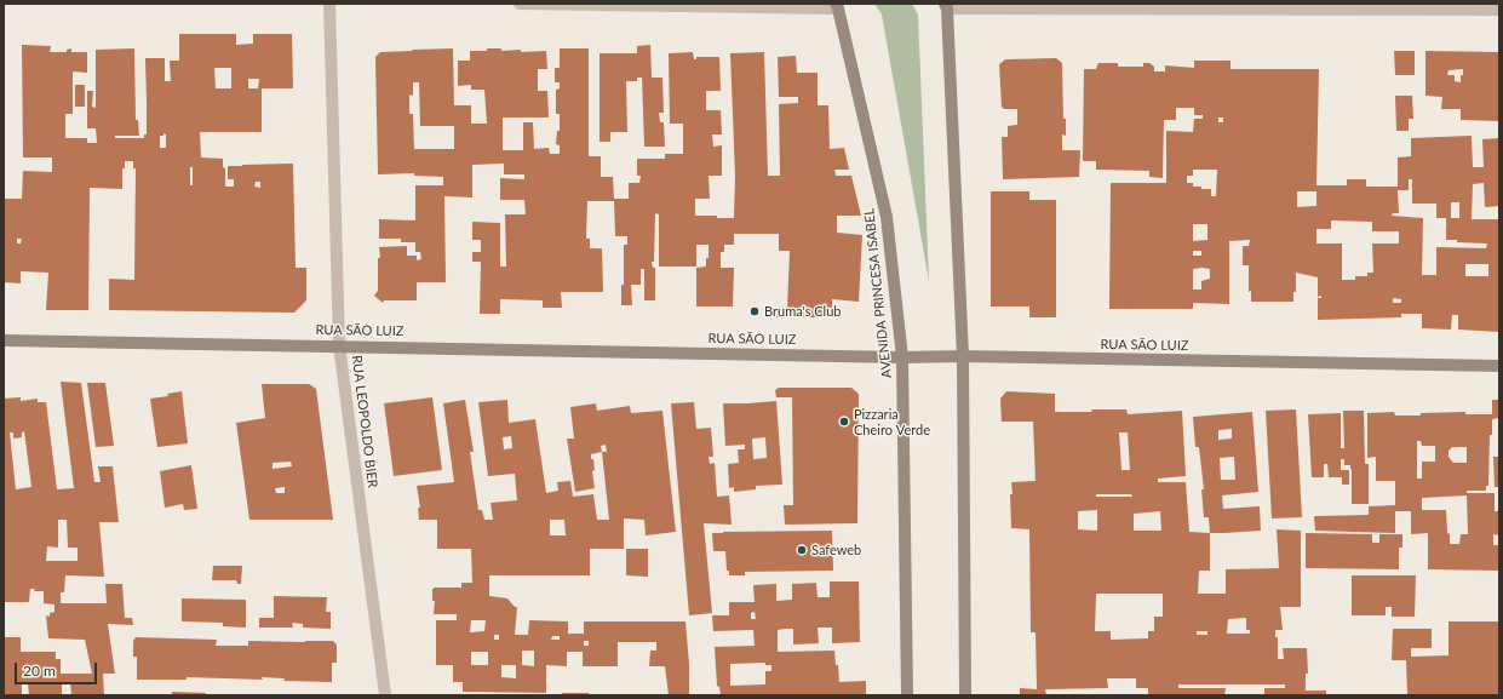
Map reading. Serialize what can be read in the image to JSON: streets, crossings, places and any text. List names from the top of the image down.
{
  "streets": {
    "street": ["AVENIDA PRINCESA ISABEL", "RUA SÃO LUIZ", "RUA LEOPOLDO BIER"]
  },
  "crossings": [
    ["AVENIDA PRINCESA ISABEL", "RUA SÃO LUIZ"],
    ["RUA SÃO LUIZ", "RUA LEOPOLDO BIER"]
  ],
  "places": ["Bruma's Club", "Pizzaria Cheiro Verde", "Safeweb"],
  "scale_bar": "20 m"
}
